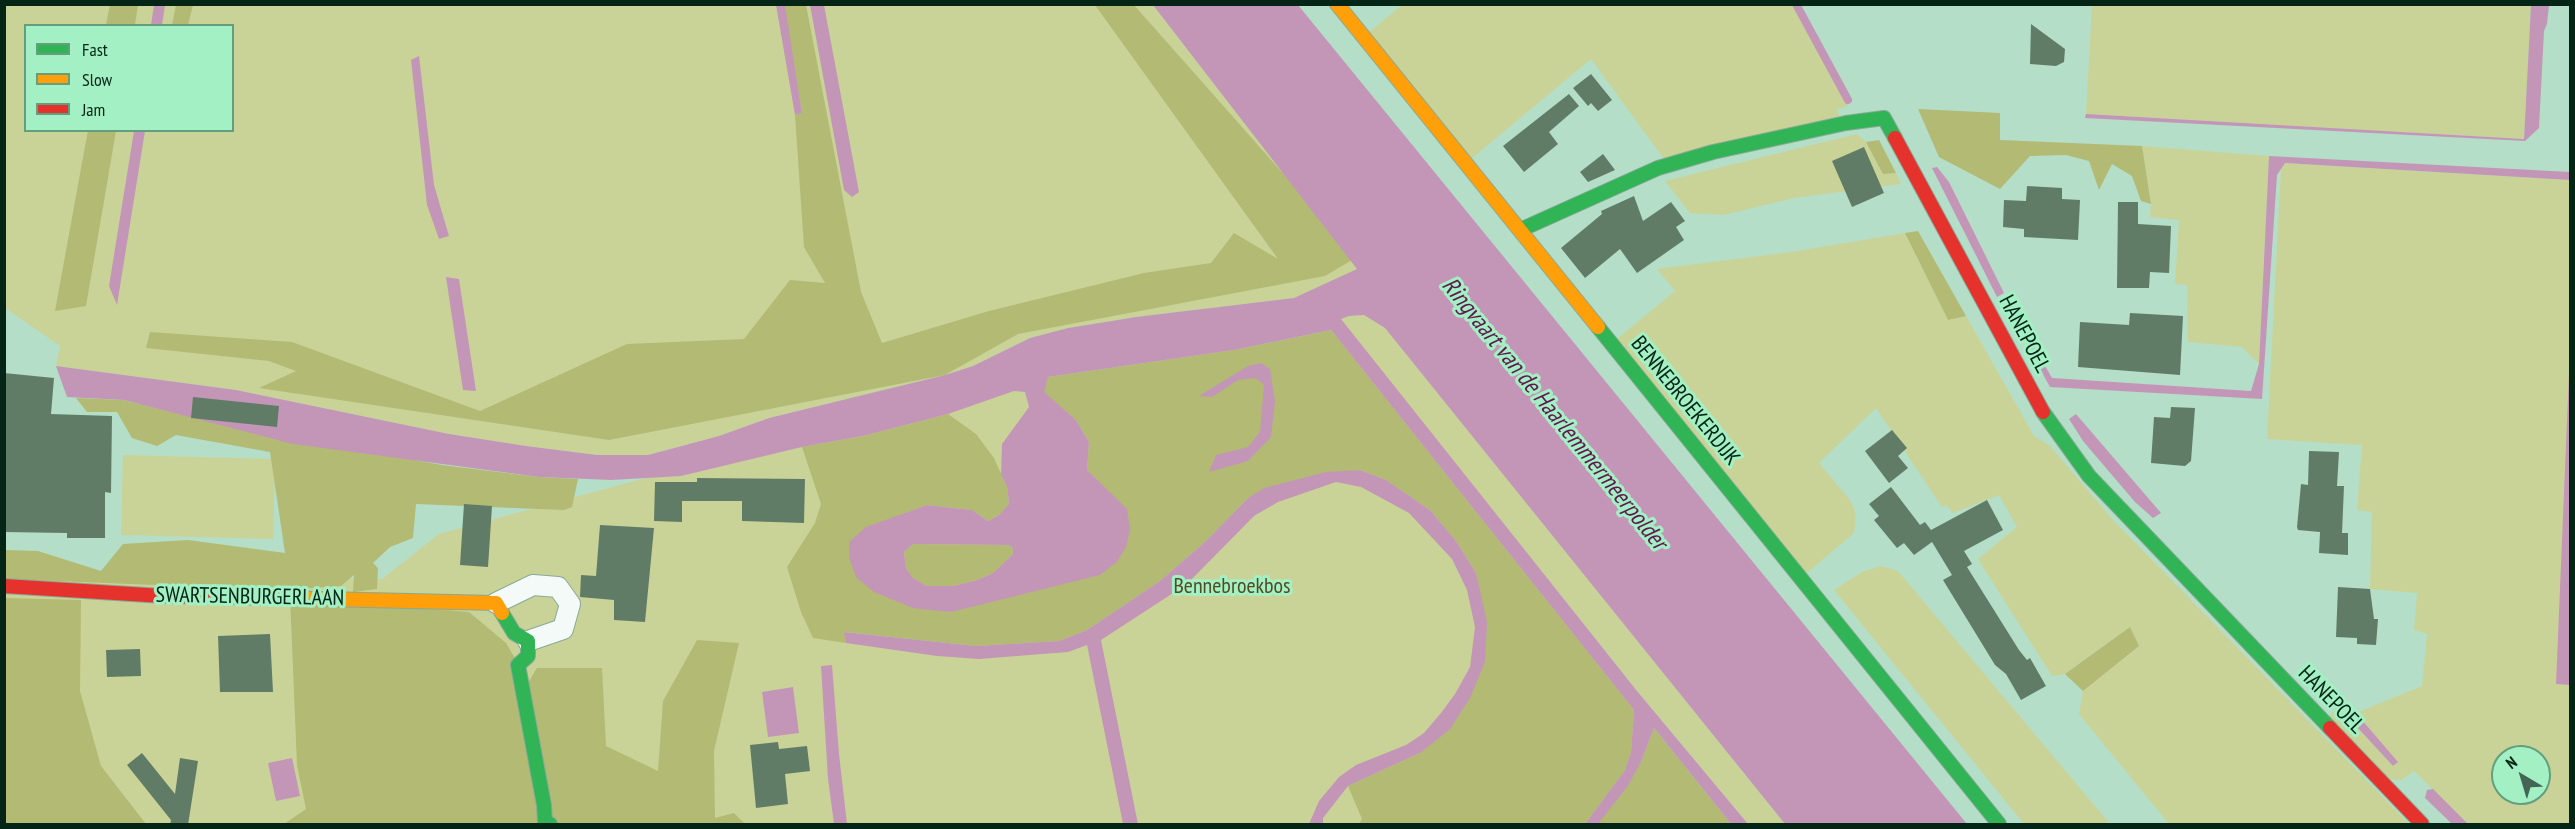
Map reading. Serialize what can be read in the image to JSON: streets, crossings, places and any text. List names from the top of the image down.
{
  "streets": {
    "street": ["HANEPOEL", "BENNEBROEKERDIJK", "SWARTSENBURGERLAAN"]
  },
  "crossings": [
    ["HANEPOEL", "BENNEBROEKERDIJK"]
  ],
  "water": ["Ringvaart van de Haarlemmermeerpolder"],
  "parks": ["Bennebroekbos"],
  "legend": ["Fast", "Slow", "Jam"],
  "north": "top left"
}
